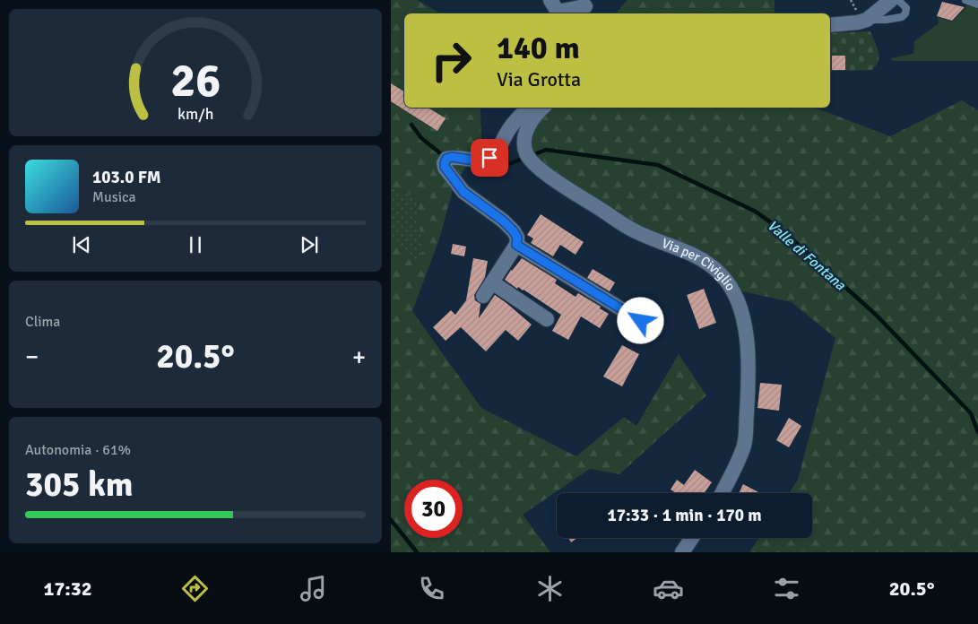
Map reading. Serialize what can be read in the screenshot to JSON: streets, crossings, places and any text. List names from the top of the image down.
{
  "streets": {
    "street": ["Via per Civiglio"]
  },
  "water": ["Valle di Fontana"],
  "page": {
    "turn": ["140 m", "Via Grotta"],
    "song": ["103.0 FM", "Musica"],
    "tile": [
      "Clima",
      ["Autonomia · 61%", "305 km"]
    ],
    "heat": ["−", "20.5°", "+"],
    "limit": "30",
    "trip": "17:33 · 1 min · 170 m",
    "tabs": ["17:32", "20.5°"],
    "gauge": ["26", "km/h"]
  }
}
